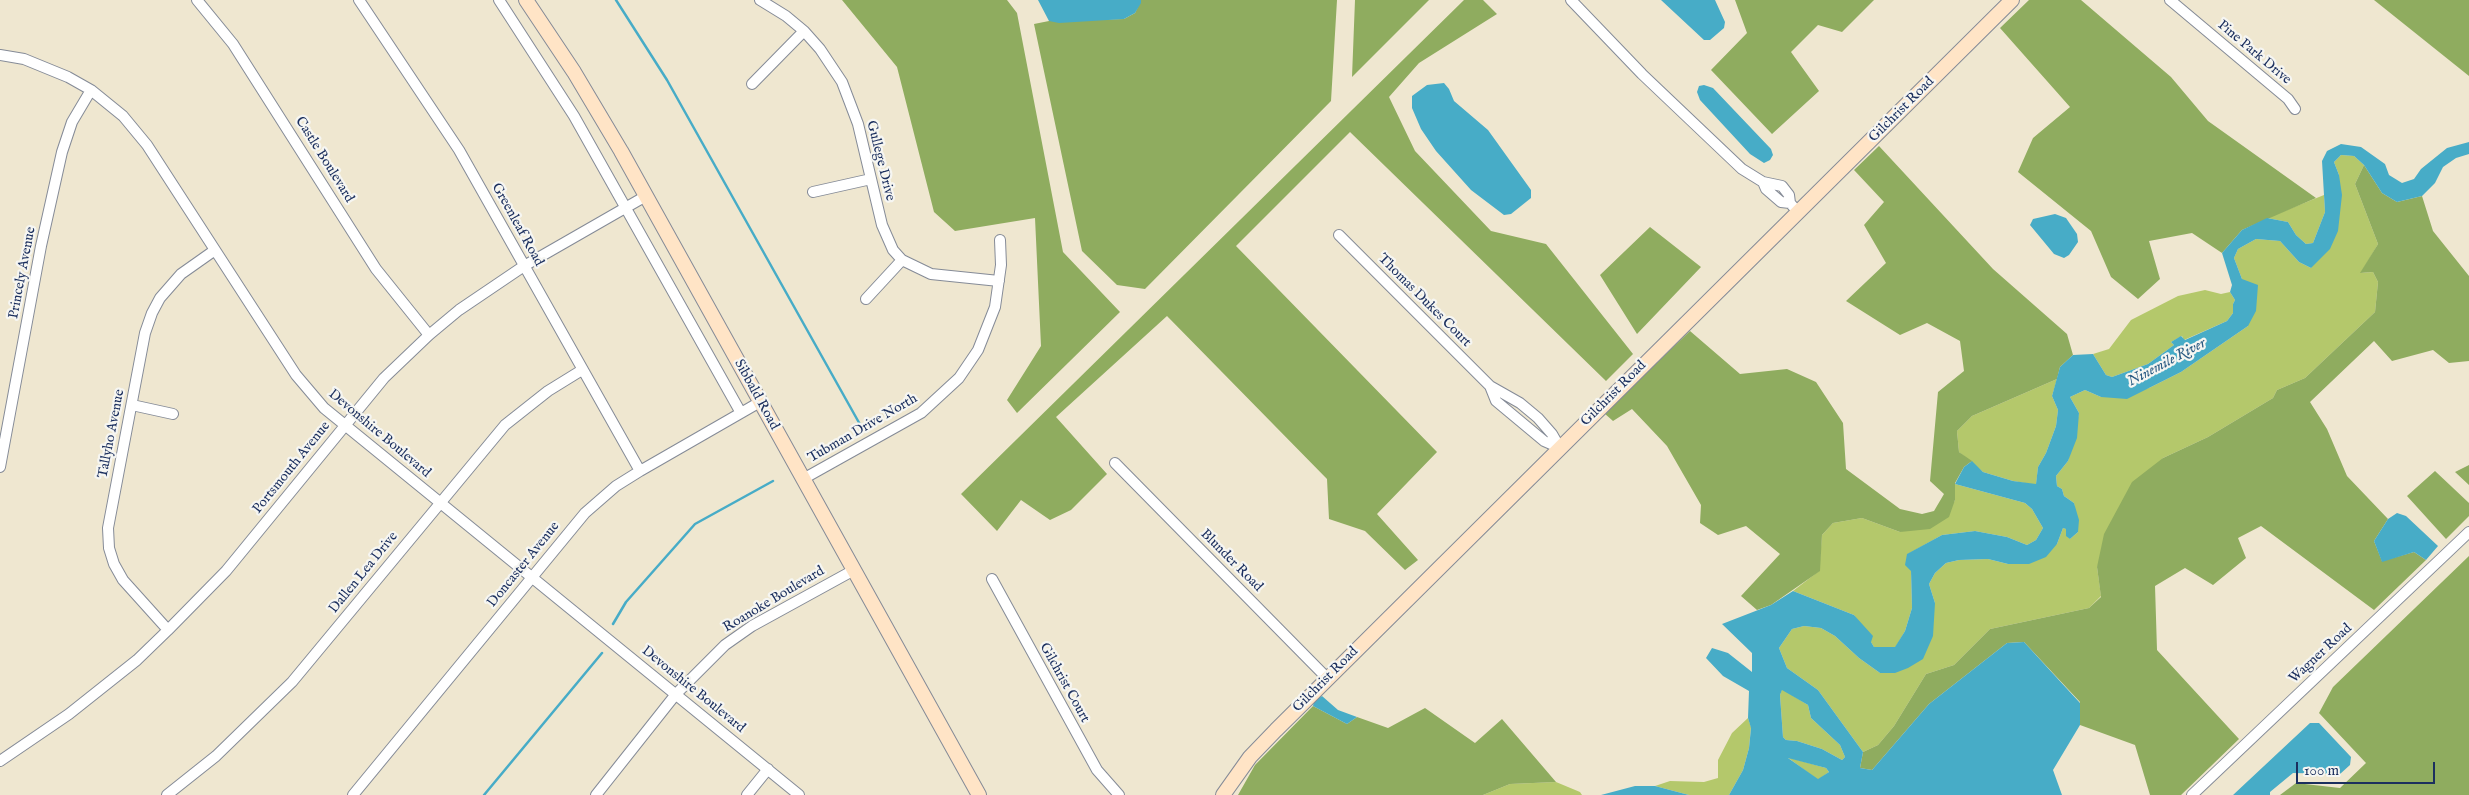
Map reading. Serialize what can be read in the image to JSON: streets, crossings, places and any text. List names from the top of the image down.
{
  "streets": {
    "street": [
      "Pine Park Drive",
      "Gilchrist Road",
      "Castle Boulevard",
      "Gullege Drive",
      "Greenleaf Road",
      "Princely Avenue",
      "Thomas Dukes Court",
      "Sibbald Road",
      "Tubman Drive North",
      "Tallyho Avenue",
      "Devonshire Boulevard",
      "Portsmouth Avenue",
      "Blunder Road",
      "Doncaster Avenue",
      "Dallen Lea Drive",
      "Roanoke Boulevard",
      "Wagner Road",
      "Gilchrist Court"
    ]
  },
  "crossings": [
    ["Gilchrist Road", "Thomas Dukes Court"],
    ["Gilchrist Road", "Blunder Road"],
    ["Castle Boulevard", "Portsmouth Avenue"],
    ["Gullege Drive", "Tubman Drive North"],
    ["Greenleaf Road", "Portsmouth Avenue"],
    ["Greenleaf Road", "Doncaster Avenue"],
    ["Greenleaf Road", "Dallen Lea Drive"],
    ["Princely Avenue", "Devonshire Boulevard"],
    ["Sibbald Road", "Tubman Drive North"],
    ["Sibbald Road", "Portsmouth Avenue"],
    ["Sibbald Road", "Doncaster Avenue"],
    ["Sibbald Road", "Roanoke Boulevard"],
    ["Tallyho Avenue", "Devonshire Boulevard"],
    ["Tallyho Avenue", "Portsmouth Avenue"],
    ["Devonshire Boulevard", "Portsmouth Avenue"],
    ["Devonshire Boulevard", "Doncaster Avenue"],
    ["Devonshire Boulevard", "Dallen Lea Drive"],
    ["Devonshire Boulevard", "Roanoke Boulevard"]
  ],
  "water": ["Ninemile River"],
  "scale_bar": "100 m"
}
